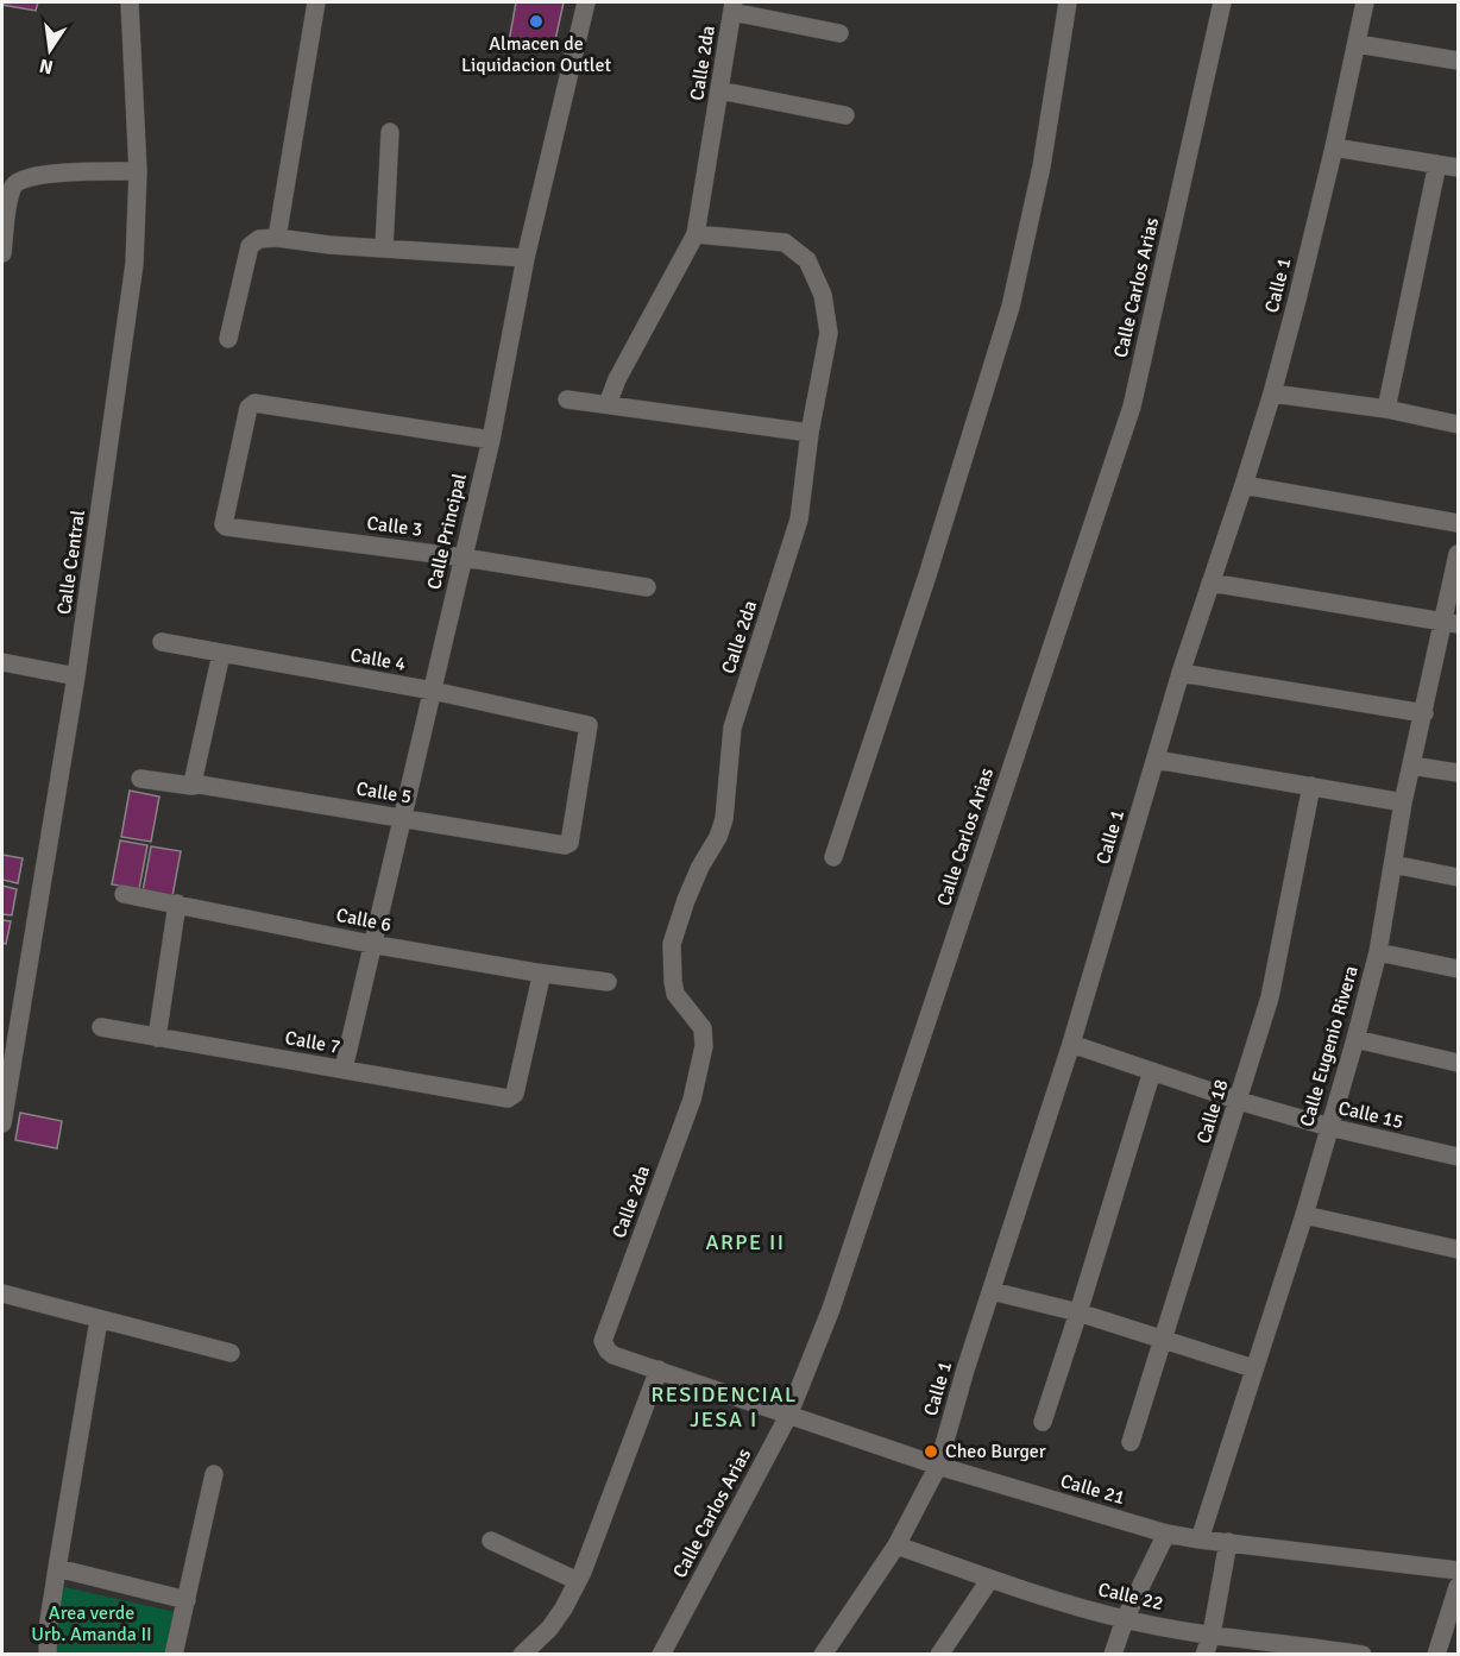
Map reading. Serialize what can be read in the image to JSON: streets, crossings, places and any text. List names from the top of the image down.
{
  "streets": {
    "street": [
      "Calle 2da",
      "Calle 1",
      "Calle Carlos Arias",
      "Calle 3",
      "Calle Principal",
      "Calle Central",
      "Calle 4",
      "Calle 5",
      "Calle 6",
      "Calle 7",
      "Calle Eugenio Rivera",
      "Calle 18",
      "Calle 15",
      "Calle 21",
      "Calle 22"
    ]
  },
  "crossings": [
    ["Calle 2da", "Calle 21"],
    ["Calle 1", "Calle 15"],
    ["Calle 1", "Calle 21"],
    ["Calle 1", "Calle 22"],
    ["Calle Carlos Arias", "Calle 21"],
    ["Calle 3", "Calle Principal"],
    ["Calle Principal", "Calle 4"],
    ["Calle Principal", "Calle 5"],
    ["Calle Principal", "Calle 6"],
    ["Calle Principal", "Calle 7"],
    ["Calle 4", "Calle 5"],
    ["Calle 6", "Calle 7"],
    ["Calle Eugenio Rivera", "Calle 15"],
    ["Calle Eugenio Rivera", "Calle 21"],
    ["Calle 18", "Calle 15"]
  ],
  "districts": ["ARPE II", "RESIDENCIAL JESA I"],
  "parks": ["Area verde Urb. Amanda II"],
  "places": ["Almacen de Liquidacion Outlet", "Cheo Burger"],
  "north": "bottom"
}
